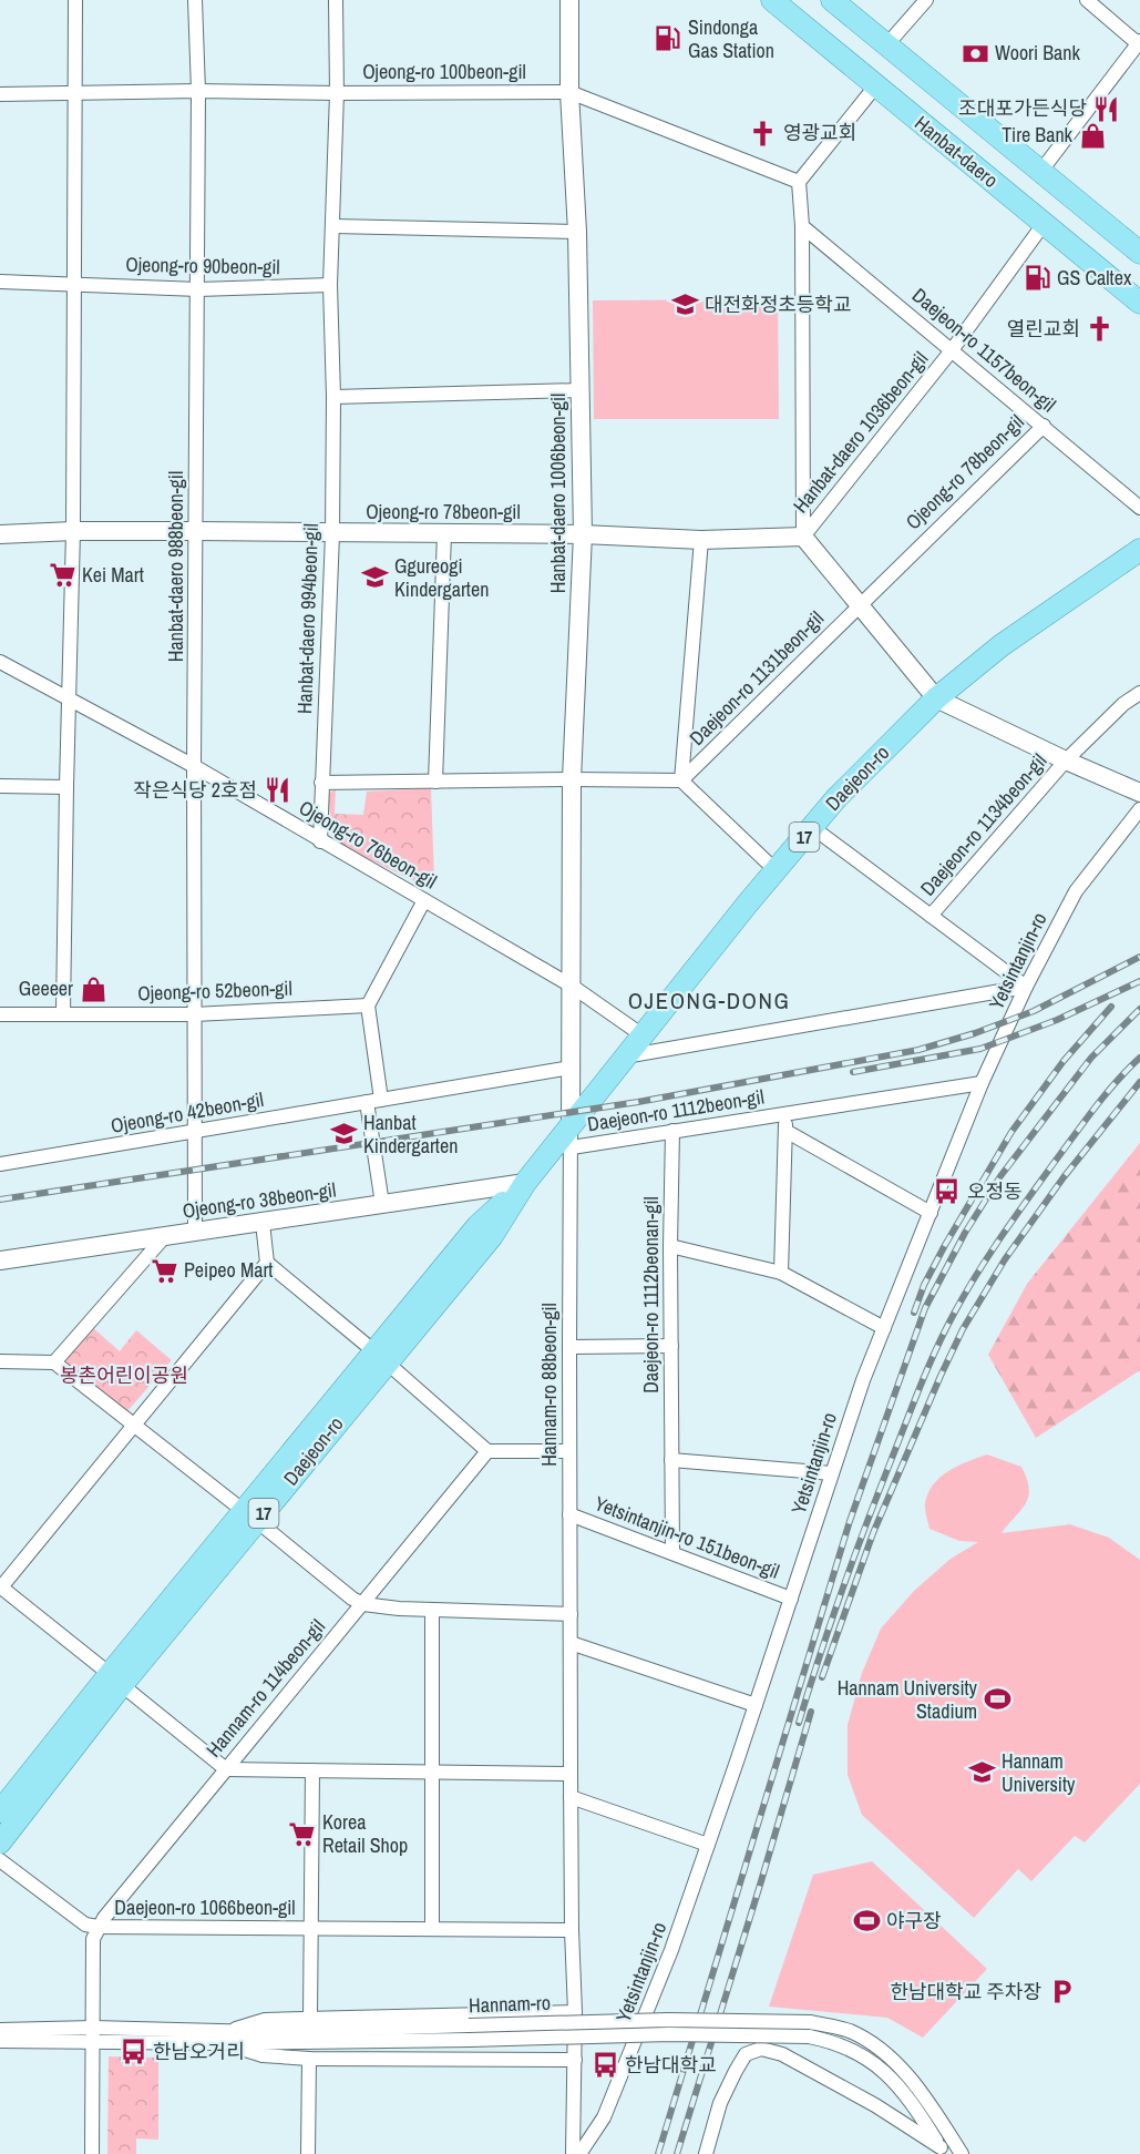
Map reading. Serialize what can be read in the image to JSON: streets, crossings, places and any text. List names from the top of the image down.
{
  "streets": {
    "main road": ["Hanbat-daero", "Daejeon-ro", "17"],
    "street": [
      "Ojeong-ro 100beon-gil",
      "Ojeong-ro 90beon-gil",
      "Daejeon-ro 1157beon-gil",
      "Hanbat-daero 1036beon-gil",
      "Ojeong-ro 78beon-gil",
      "Hanbat-daero 1006beon-gil",
      "Hanbat-daero 988beon-gil",
      "Hanbat-daero 994beon-gil",
      "Daejeon-ro 1131beon-gil",
      "Daejeon-ro 1134beon-gil",
      "Ojeong-ro 76beon-gil",
      "Yetsintanjin-ro",
      "Ojeong-ro 52beon-gil",
      "Daejeon-ro 1112beon-gil",
      "Ojeong-ro 42beon-gil",
      "Ojeong-ro 38beon-gil",
      "Daejeon-ro 1112beonan-gil",
      "Hannam-ro 88beon-gil",
      "Yetsintanjin-ro 151beon-gil",
      "Hannam-ro 114beon-gil",
      "Daejeon-ro 1066beon-gil",
      "Hannam-ro"
    ]
  },
  "crossings": [
    ["Ojeong-ro 100beon-gil", "Hanbat-daero 1006beon-gil"],
    ["Ojeong-ro 100beon-gil", "Hanbat-daero 988beon-gil"],
    ["Ojeong-ro 100beon-gil", "Hanbat-daero 994beon-gil"],
    ["Hanbat-daero", "Hanbat-daero 1036beon-gil"],
    ["Ojeong-ro 90beon-gil", "Hanbat-daero 988beon-gil"],
    ["Ojeong-ro 90beon-gil", "Hanbat-daero 994beon-gil"],
    ["Daejeon-ro 1157beon-gil", "Hanbat-daero 1036beon-gil"],
    ["Daejeon-ro 1157beon-gil", "Ojeong-ro 78beon-gil"],
    ["Hanbat-daero 1036beon-gil", "Ojeong-ro 78beon-gil"],
    ["Ojeong-ro 78beon-gil", "Hanbat-daero 1006beon-gil"],
    ["Ojeong-ro 78beon-gil", "Hanbat-daero 988beon-gil"],
    ["Ojeong-ro 78beon-gil", "Hanbat-daero 994beon-gil"],
    ["Ojeong-ro 78beon-gil", "Daejeon-ro 1131beon-gil"],
    ["Hanbat-daero 1006beon-gil", "Daejeon-ro"],
    ["Hanbat-daero 1006beon-gil", "Ojeong-ro 76beon-gil"],
    ["Hanbat-daero 1006beon-gil", "Daejeon-ro 1112beon-gil"],
    ["Hanbat-daero 1006beon-gil", "Ojeong-ro 42beon-gil"],
    ["Hanbat-daero 1006beon-gil", "Hannam-ro 88beon-gil"],
    ["Hanbat-daero 988beon-gil", "Ojeong-ro 76beon-gil"],
    ["Hanbat-daero 988beon-gil", "Ojeong-ro 52beon-gil"],
    ["Hanbat-daero 988beon-gil", "Ojeong-ro 42beon-gil"],
    ["Hanbat-daero 988beon-gil", "Ojeong-ro 38beon-gil"],
    ["Hanbat-daero 994beon-gil", "Ojeong-ro 76beon-gil"],
    ["Daejeon-ro", "Daejeon-ro 1134beon-gil"],
    ["Daejeon-ro", "Ojeong-ro 76beon-gil"],
    ["Daejeon-ro", "Daejeon-ro 1112beon-gil"],
    ["Daejeon-ro", "Ojeong-ro 38beon-gil"],
    ["Daejeon-ro", "Hannam-ro 88beon-gil"],
    ["Daejeon-ro 1134beon-gil", "Yetsintanjin-ro"],
    ["Yetsintanjin-ro", "Daejeon-ro 1112beon-gil"],
    ["Yetsintanjin-ro", "Yetsintanjin-ro 151beon-gil"],
    ["Daejeon-ro 1112beon-gil", "Daejeon-ro 1112beonan-gil"],
    ["Daejeon-ro 1112beon-gil", "Hannam-ro 88beon-gil"],
    ["Daejeon-ro 1112beonan-gil", "Yetsintanjin-ro 151beon-gil"],
    ["Hannam-ro 88beon-gil", "Yetsintanjin-ro 151beon-gil"],
    ["Hannam-ro 88beon-gil", "Daejeon-ro 1066beon-gil"],
    ["Hannam-ro 114beon-gil", "Daejeon-ro 1066beon-gil"]
  ],
  "districts": ["OJEONG-DONG"],
  "parks": ["봉촌어린이공원"],
  "places": {
    "fuel station": ["Sindonga Gas Station", "GS Caltex"],
    "bank": ["Woori Bank"],
    "restaurant": ["조대포가든식당", "작은식당 2호점"],
    "church": ["영광교회", "열린교회"],
    "shop": ["Tire Bank", "Geeeer"],
    "school or university": [
      "대전화정초등학교",
      "Ggureogi Kindergarten",
      "Hanbat Kindergarten",
      "Hannam University"
    ],
    "supermarket": ["Kei Mart", "Peipeo Mart", "Korea Retail Shop"],
    "bus stop": ["오정동", "한남오거리", "한남대학교"],
    "sports": ["Hannam University Stadium", "야구장"],
    "parking": ["한남대학교 주차장"]
  }
}
